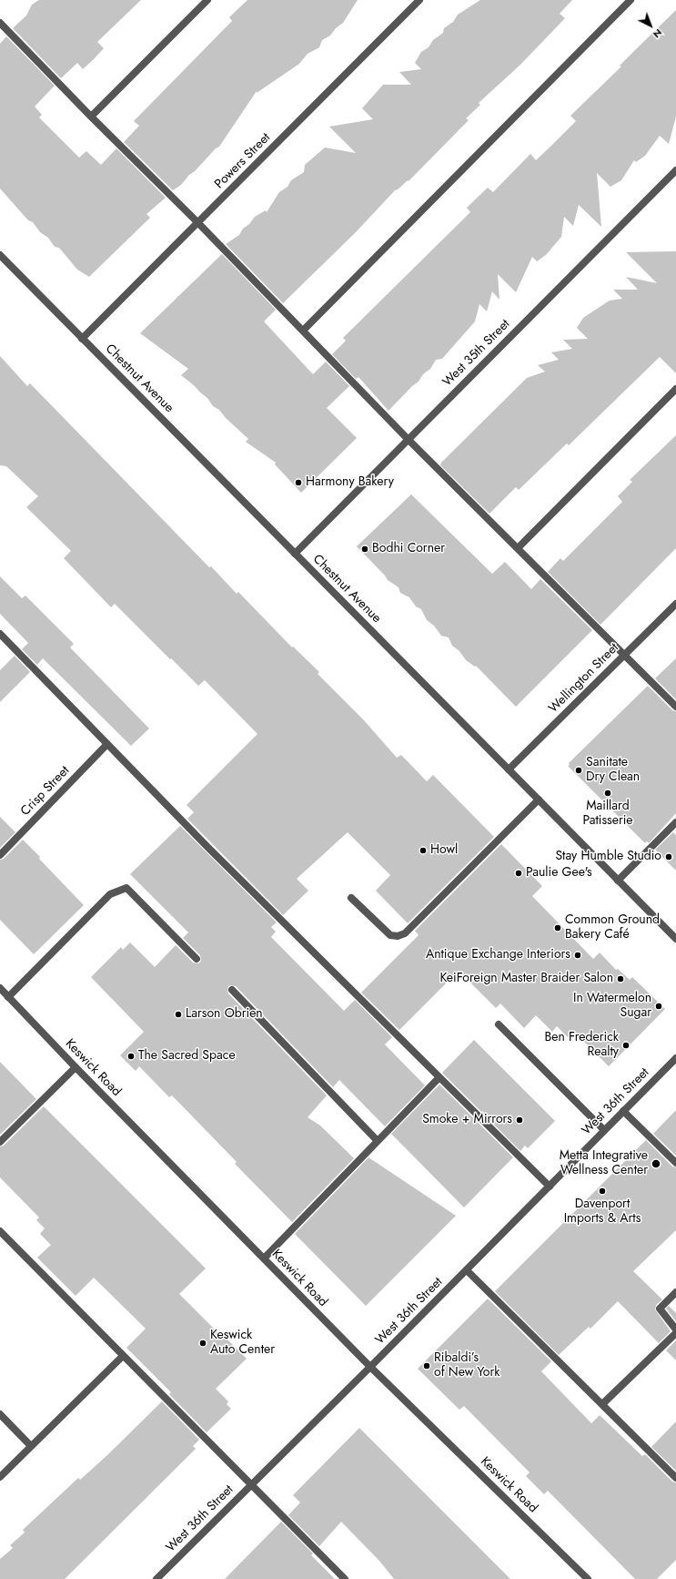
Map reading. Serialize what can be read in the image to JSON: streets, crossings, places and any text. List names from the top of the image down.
{
  "streets": {
    "street": [
      "Powers Street",
      "West 35th Street",
      "Chestnut Avenue",
      "Wellington Street",
      "Crisp Street",
      "Keswick Road",
      "West 36th Street"
    ]
  },
  "crossings": [
    ["Powers Street", "Chestnut Avenue"],
    ["West 35th Street", "Chestnut Avenue"],
    ["Chestnut Avenue", "Wellington Street"],
    ["Keswick Road", "West 36th Street"]
  ],
  "places": [
    "Harmony Bakery",
    "Bodhi Corner",
    "Sanitate Dry Clean",
    "Maillard Patisserie",
    "Howl",
    "Stay Humble Studio",
    "Paulie Gee's",
    "Common Ground Bakery Café",
    "Antique Exchange Interiors",
    "KeiForeign Master Braider Salon",
    "In Watermelon Sugar",
    "Larson Obrien",
    "Ben Frederick Realty",
    "The Sacred Space",
    "Smoke + Mirrors",
    "Metta Integrative Wellness Center",
    "Davenport Imports & Arts",
    "Keswick Auto Center",
    "Ribaldi’s of New York"
  ],
  "north": "bottom right"
}
